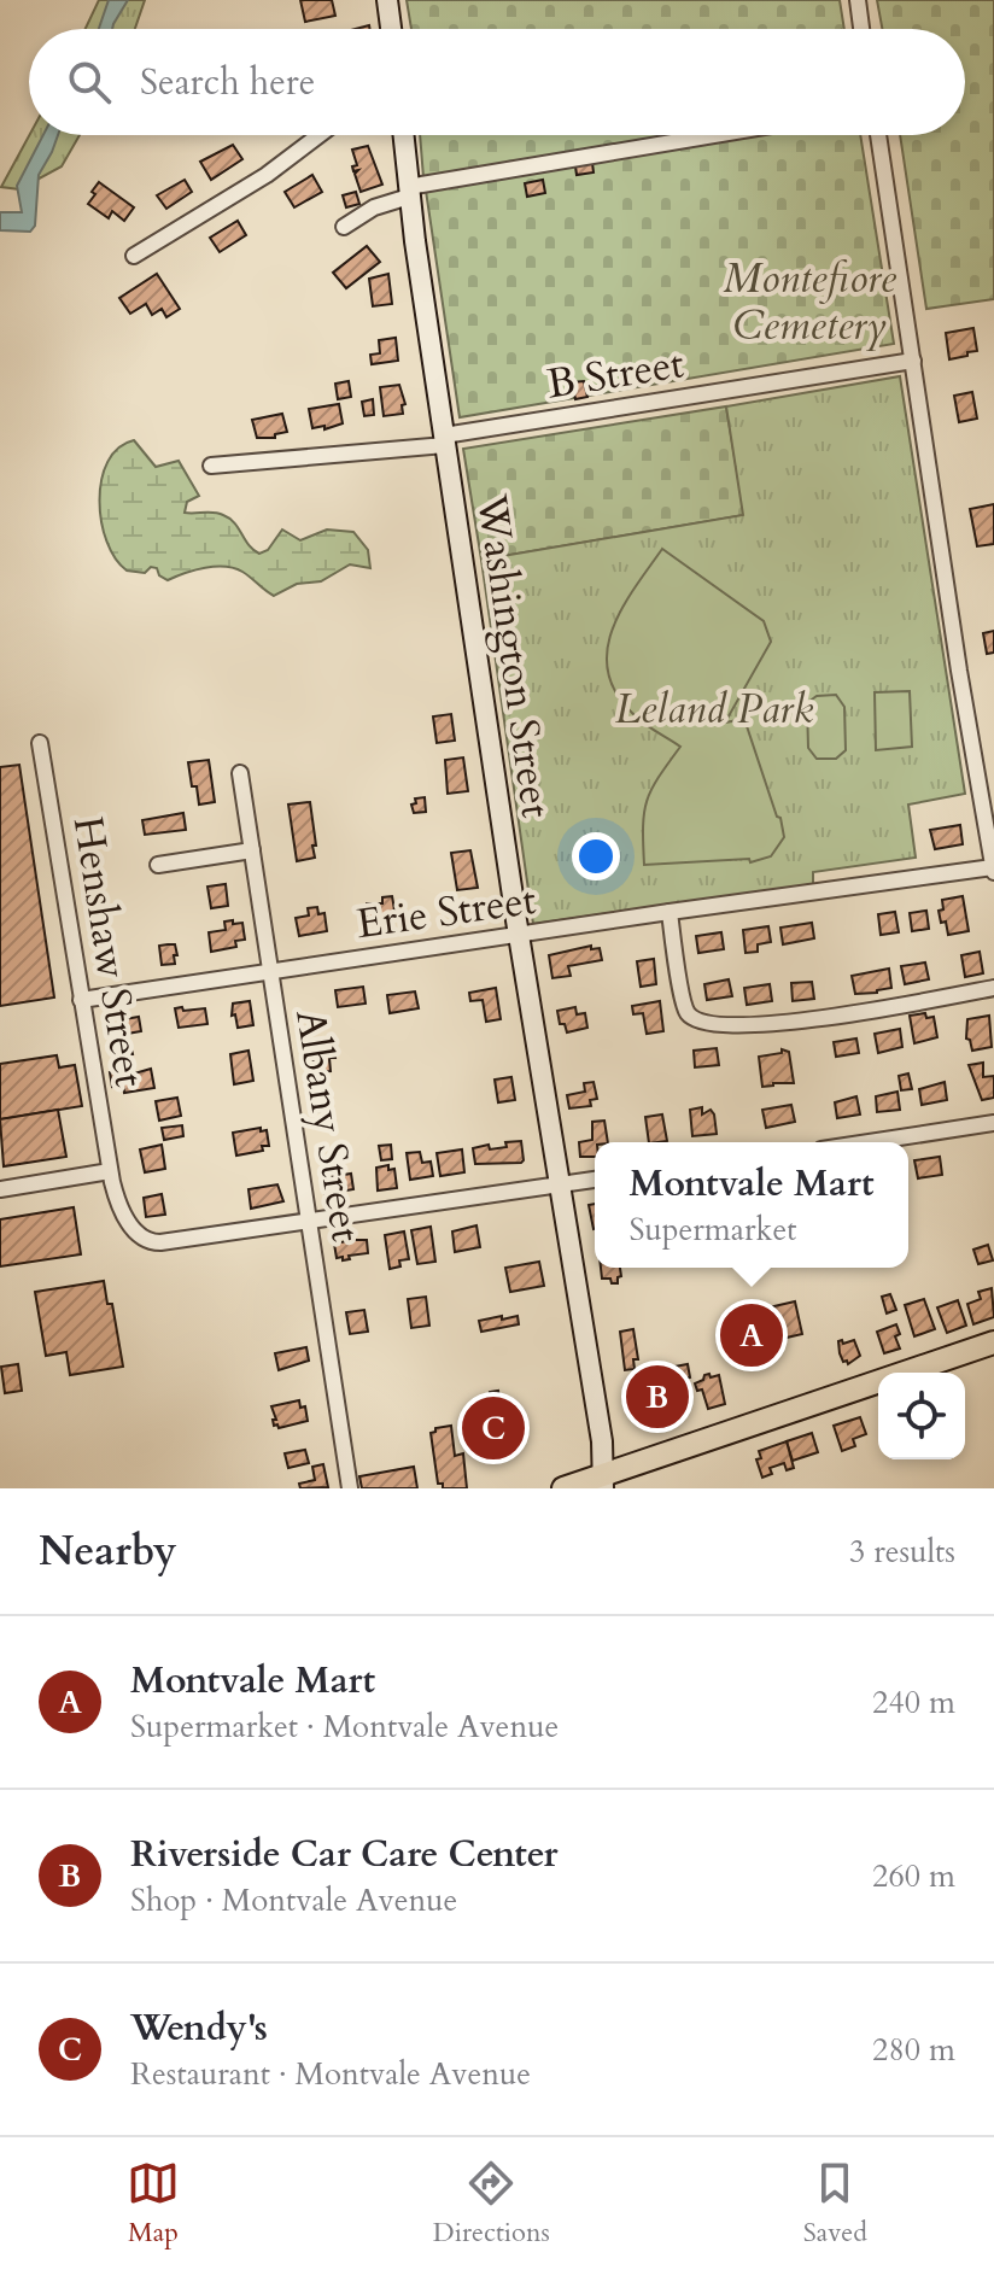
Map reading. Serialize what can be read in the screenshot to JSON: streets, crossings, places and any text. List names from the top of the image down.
{
  "streets": {
    "main road": ["Washington Street"],
    "street": [
      "B Street",
      "Erie Street",
      "Henshaw Street",
      "Albany Street"
    ]
  },
  "crossings": [
    ["B Street", "Washington Street"],
    ["Washington Street", "Erie Street"],
    ["Erie Street", "Henshaw Street"],
    ["Erie Street", "Albany Street"],
    ["Henshaw Street", "Albany Street"]
  ],
  "parks": ["Montefiore Cemetery", "Leland Park"],
  "page": {
    "search": "Search here",
    "popup": ["Montvale Mart", "Supermarket"],
    "pins": ["A", "B", "C"],
    "heading": ["Nearby", "3 results"],
    "list": [
      {
        "mark": "A",
        "name": "Montvale Mart",
        "note": "Supermarket · Montvale Avenue",
        "value": "240 m"
      },
      {
        "mark": "B",
        "name": "Riverside Car Care Center",
        "note": "Shop · Montvale Avenue",
        "value": "260 m"
      },
      {
        "mark": "C",
        "name": "Wendy's",
        "note": "Restaurant · Montvale Avenue",
        "value": "280 m"
      }
    ],
    "nav": ["Map", "Directions", "Saved"]
  }
}
